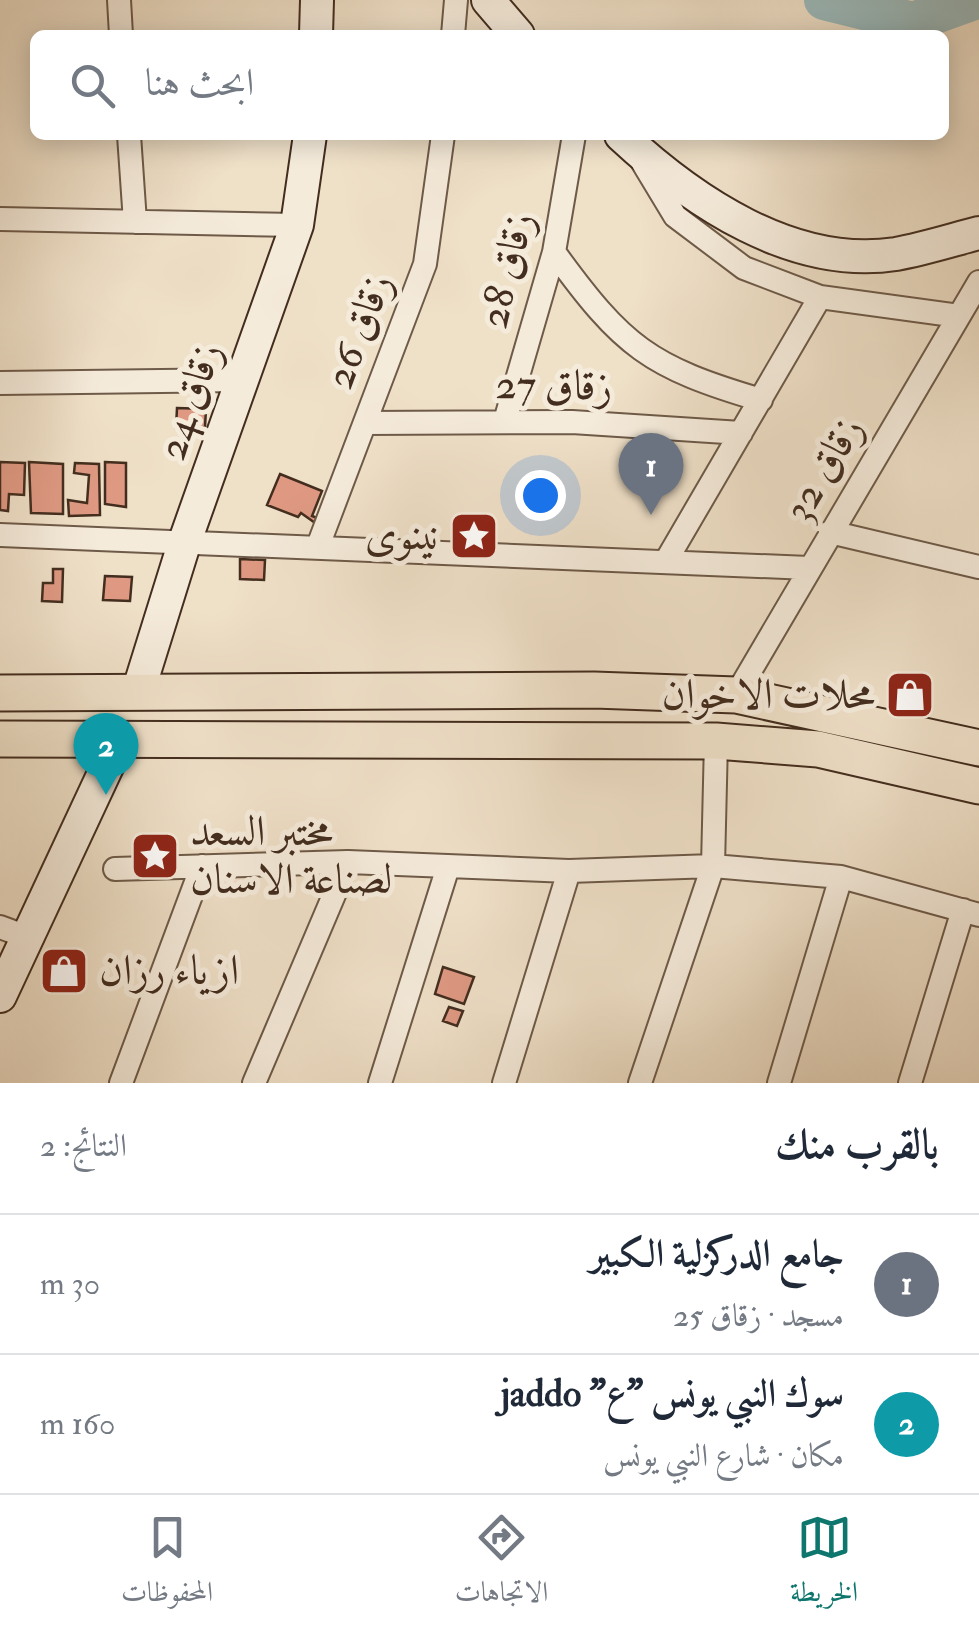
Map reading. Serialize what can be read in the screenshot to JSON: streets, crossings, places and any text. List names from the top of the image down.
{
  "streets": {
    "street": [
      "زقاق 28",
      "زقاق 26",
      "زقاق 27",
      "زقاق 24",
      "زقاق 32"
    ]
  },
  "crossings": [
    ["زقاق 28", "زقاق 27"],
    ["زقاق 26", "زقاق 27"]
  ],
  "places": {
    "place": ["نينوى", "مختبر السعد لصناعة الاسنان"],
    "shop": ["محلات الاخوان", "ازياء رزان"]
  },
  "page": {
    "search": "ابحث هنا",
    "pins": ["1", "2"],
    "heading": ["بالقرب منك", "النتائج: 2"],
    "list": [
      {
        "mark": "1",
        "name": "جامع الدركزلية الكبير",
        "note": "مسجد · زقاق 25",
        "value": "30 m"
      },
      {
        "mark": "2",
        "name": "سوك النبي يونس \"ع\" jaddo",
        "note": "مكان · شارع النبي يونس",
        "value": "160 m"
      }
    ],
    "nav": ["الخريطة", "الاتجاهات", "المحفوظات"]
  }
}
